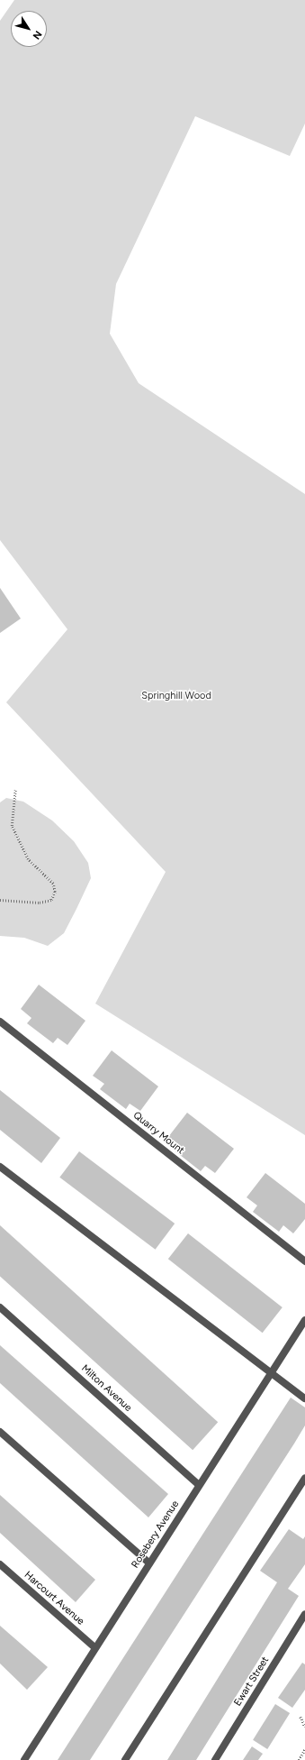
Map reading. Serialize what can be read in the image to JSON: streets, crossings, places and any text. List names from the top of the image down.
{
  "streets": {
    "street": [
      "Quarry Mount",
      "Milton Avenue",
      "Rosebery Avenue",
      "Harcourt Avenue",
      "Ewart Street"
    ]
  },
  "crossings": [
    ["Milton Avenue", "Rosebery Avenue"],
    ["Rosebery Avenue", "Harcourt Avenue"]
  ],
  "parks": ["Springhill Wood"],
  "north": "bottom right"
}
